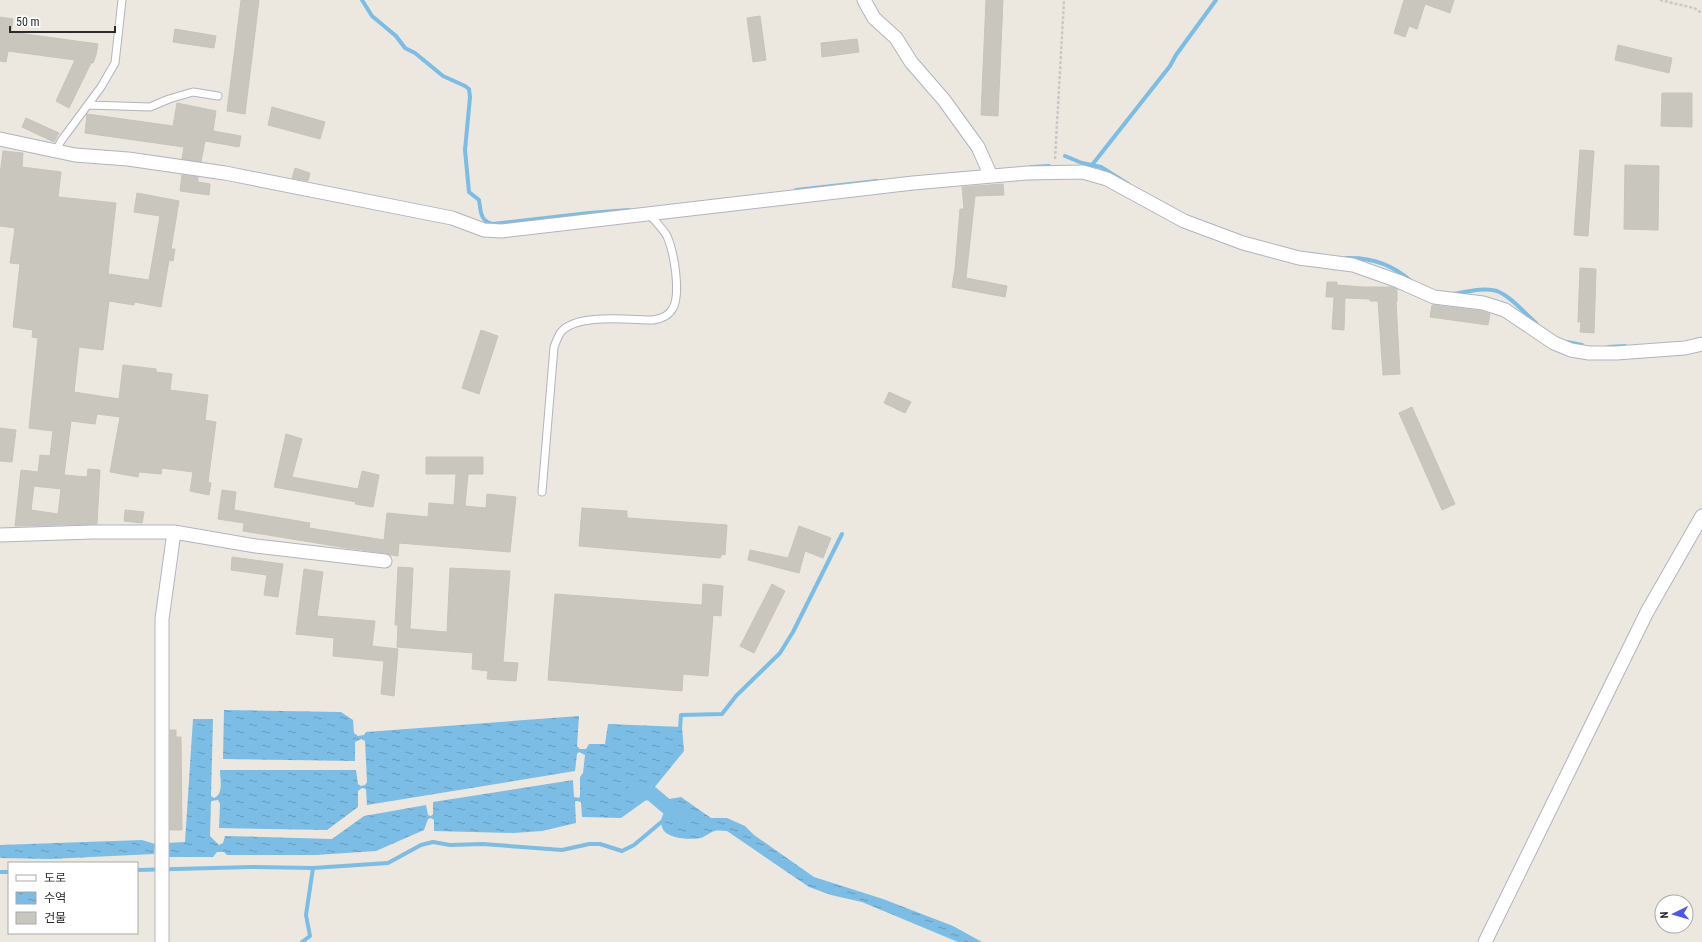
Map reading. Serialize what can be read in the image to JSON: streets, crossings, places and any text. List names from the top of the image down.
{
  "legend": ["도로", "수역", "건물"],
  "scale_bar": "50 m",
  "north": "left"
}
